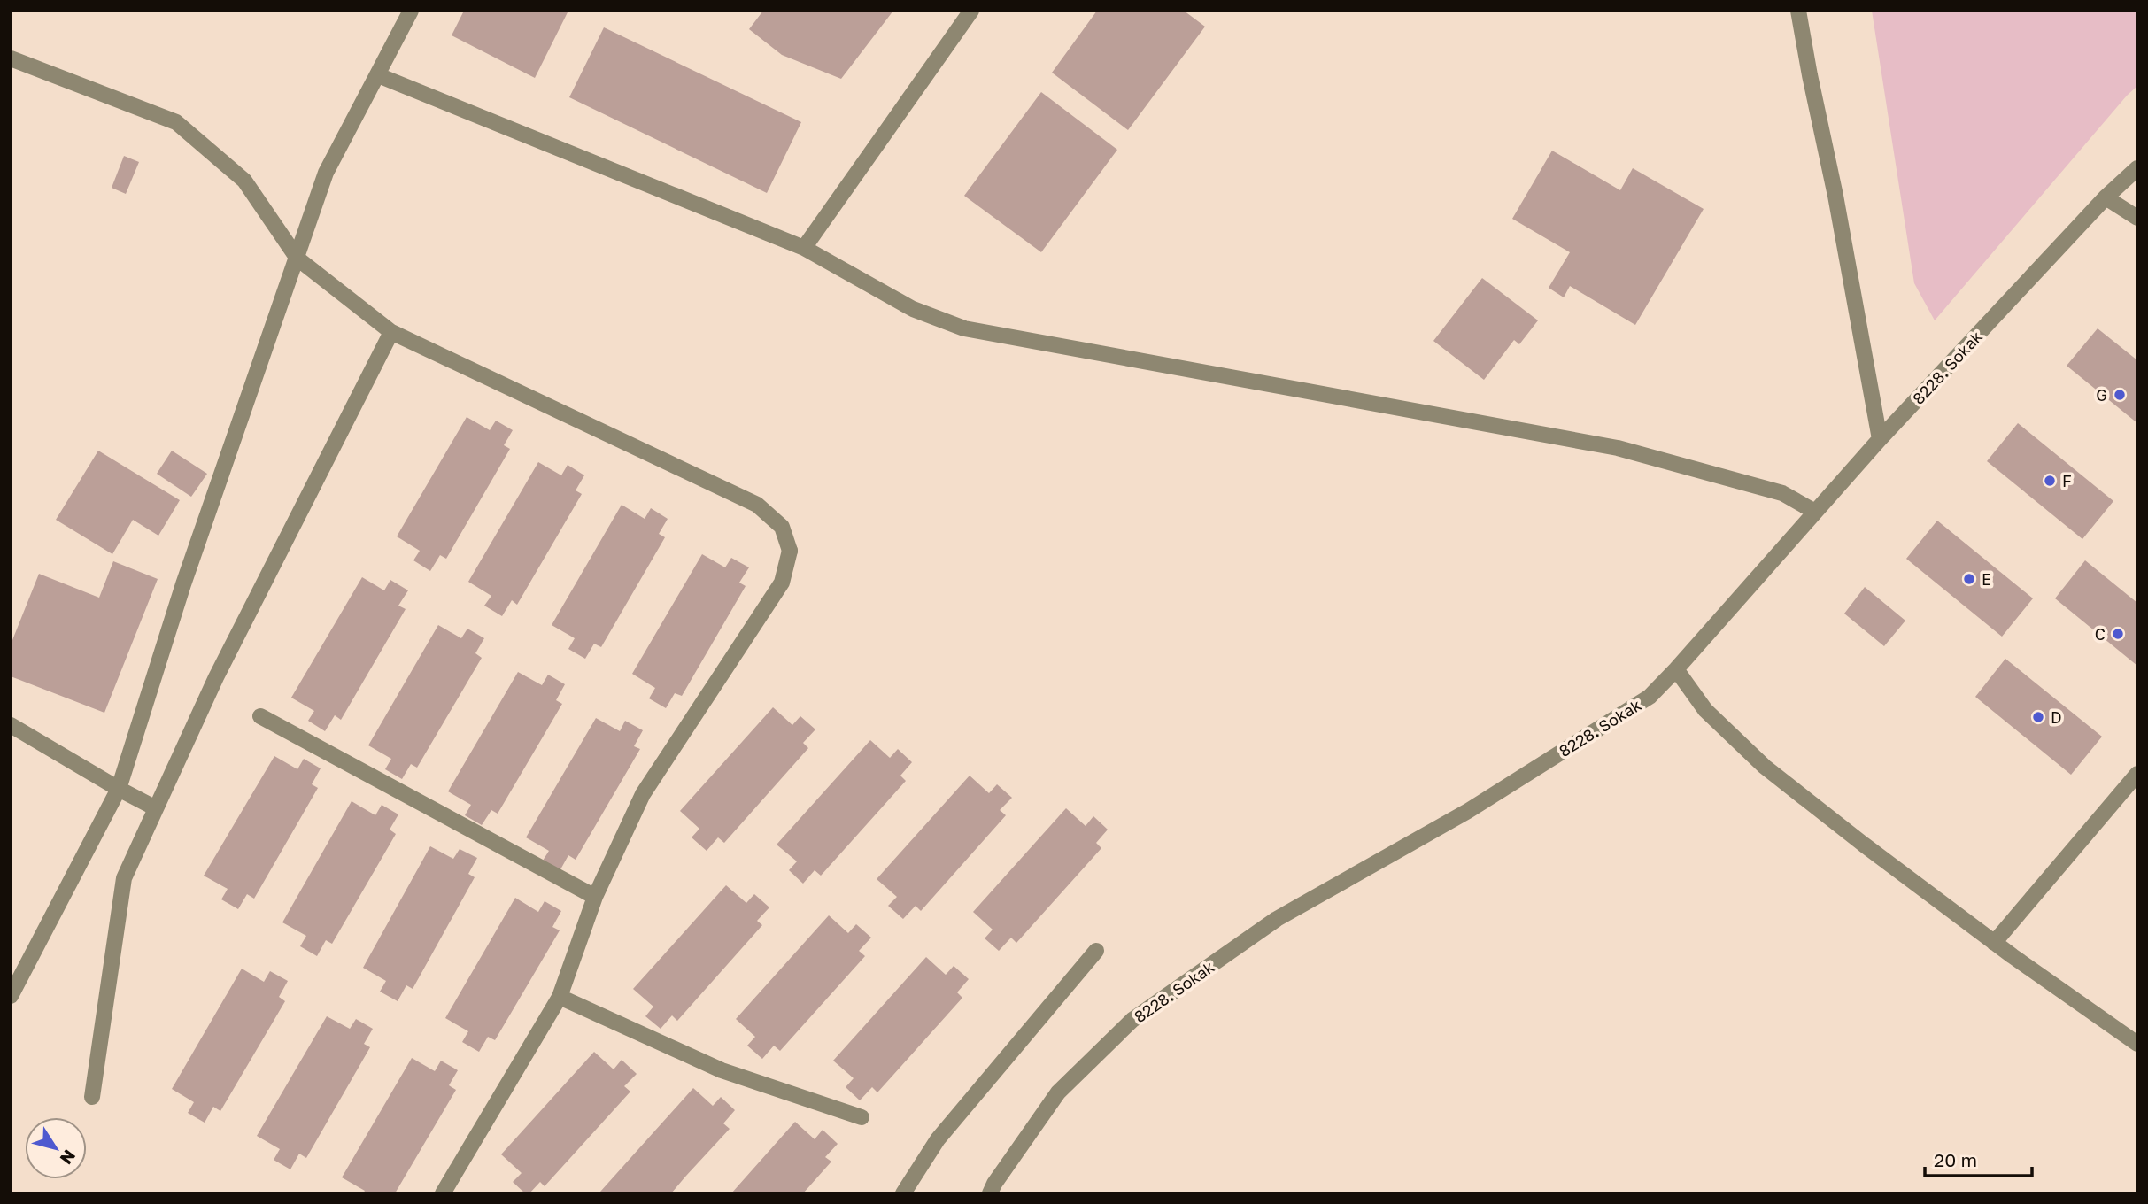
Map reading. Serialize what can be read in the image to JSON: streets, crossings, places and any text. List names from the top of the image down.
{
  "streets": {
    "street": ["8228. Sokak"]
  },
  "places": [
    "G",
    "F",
    "E",
    "C",
    "D"
  ],
  "scale_bar": "20 m",
  "north": "bottom right"
}
